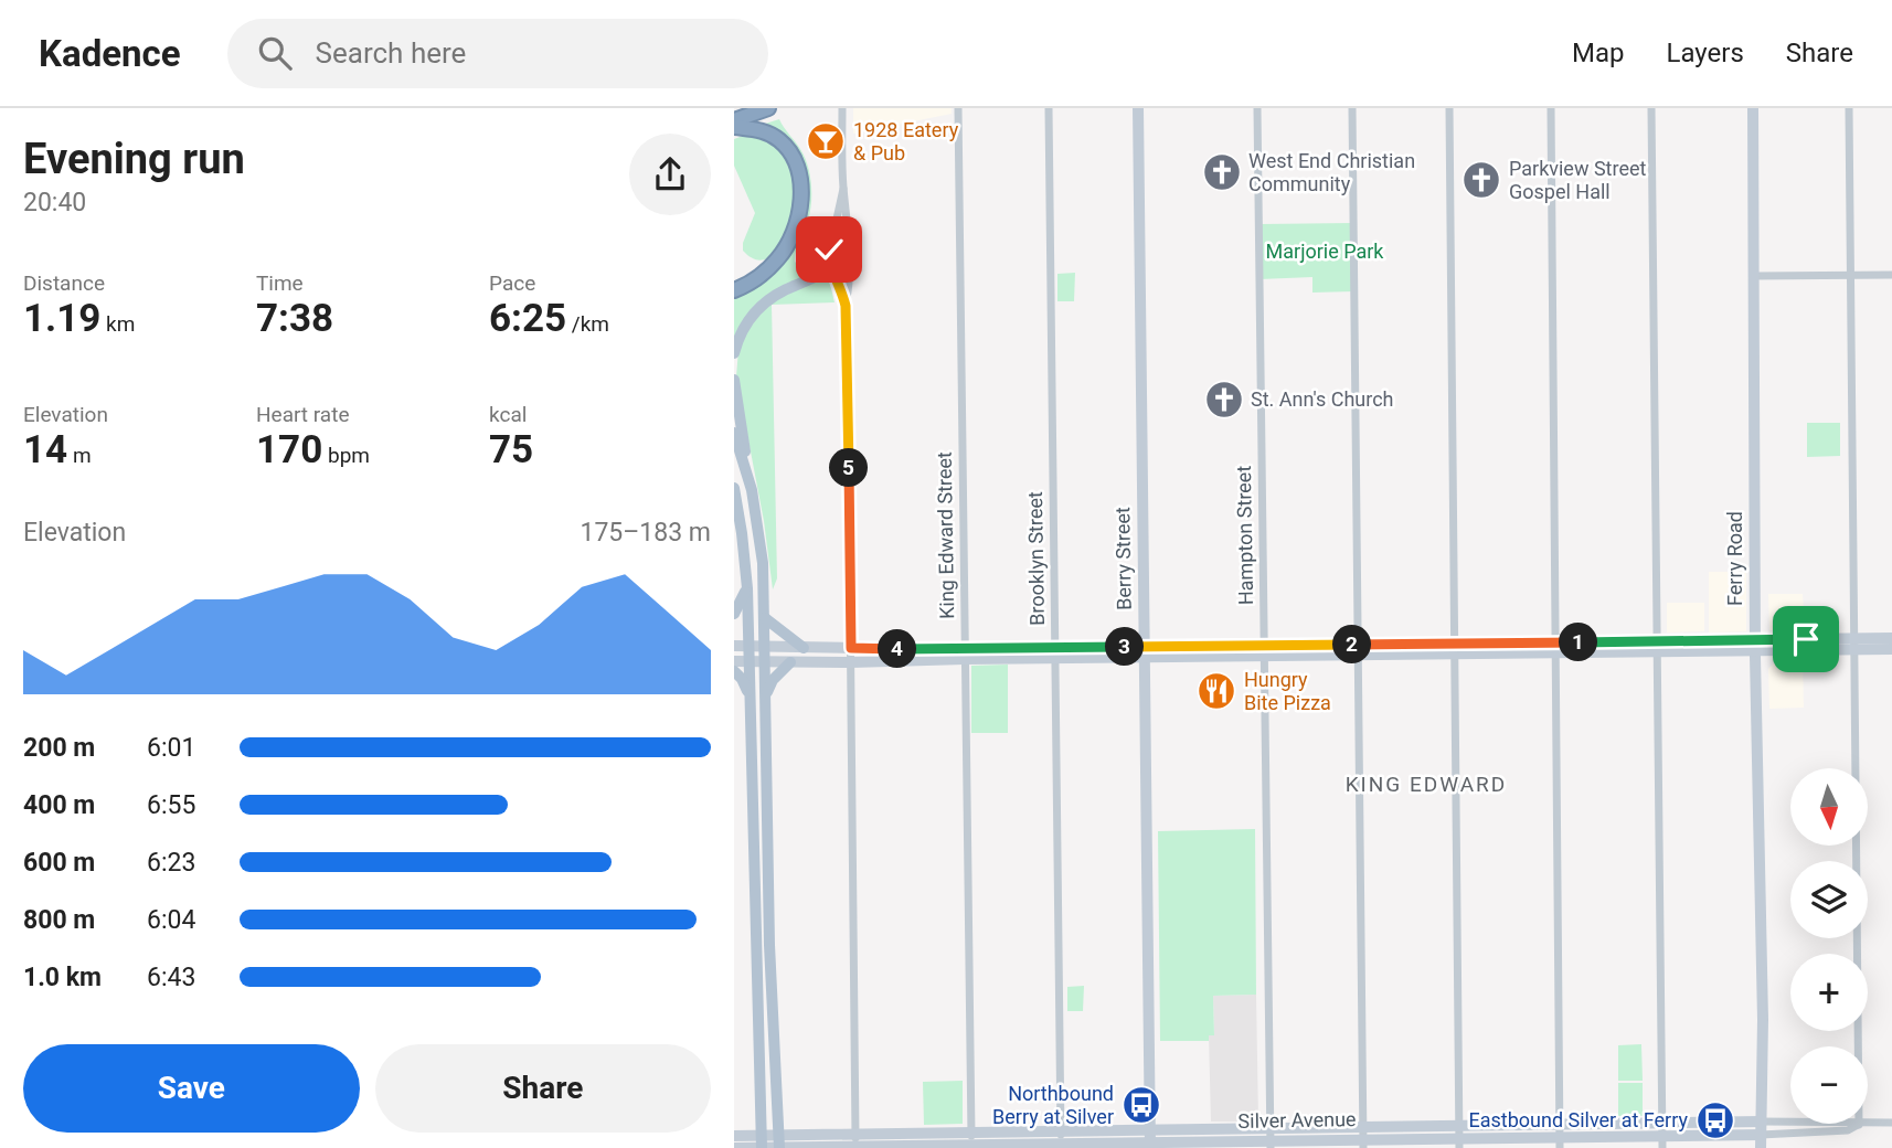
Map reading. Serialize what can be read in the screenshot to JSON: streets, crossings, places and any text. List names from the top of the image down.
{
  "streets": {
    "main road": ["Berry Street", "Ferry Road", "Silver Avenue"],
    "street": ["King Edward Street", "Hampton Street", "Brooklyn Street"]
  },
  "crossings": [
    ["King Edward Street", "Silver Avenue"],
    ["Hampton Street", "Silver Avenue"],
    ["Brooklyn Street", "Silver Avenue"],
    ["Berry Street", "Silver Avenue"],
    ["Ferry Road", "Silver Avenue"]
  ],
  "districts": ["KING EDWARD"],
  "parks": ["Marjorie Park"],
  "places": {
    "bar": ["1928 Eatery & Pub"],
    "church": ["West End Christian Community", "Parkview Street Gospel Hall", "St. Ann's Church"],
    "restaurant": ["Hungry Bite Pizza"],
    "bus stop": ["Northbound Berry at Silver", "Eastbound Silver at Ferry"]
  },
  "north": "bottom",
  "page": {
    "header": "Kadence",
    "search": "Search here",
    "nav": ["Map", "Layers", "Share"],
    "heading": ["Evening run", "20:40"],
    "stats": [
      ["Distance", "1.19 km"],
      ["Time", "7:38"],
      ["Pace", "6:25 /km"],
      ["Elevation", "14 m"],
      ["Heart rate", "170 bpm"],
      ["kcal", "75"]
    ],
    "pins": [
      "5",
      "1",
      "2",
      "3",
      "4"
    ],
    "chart": ["Elevation", "175–183 m"],
    "list": [
      {
        "name": "200 m",
        "note": "6:01"
      },
      {
        "name": "400 m",
        "note": "6:55"
      },
      {
        "name": "600 m",
        "note": "6:23"
      },
      {
        "name": "800 m",
        "note": "6:04"
      },
      {
        "name": "1.0 km",
        "note": "6:43"
      }
    ],
    "map_buttons": ["+", "−"],
    "buttons": ["Save", "Share"]
  }
}
